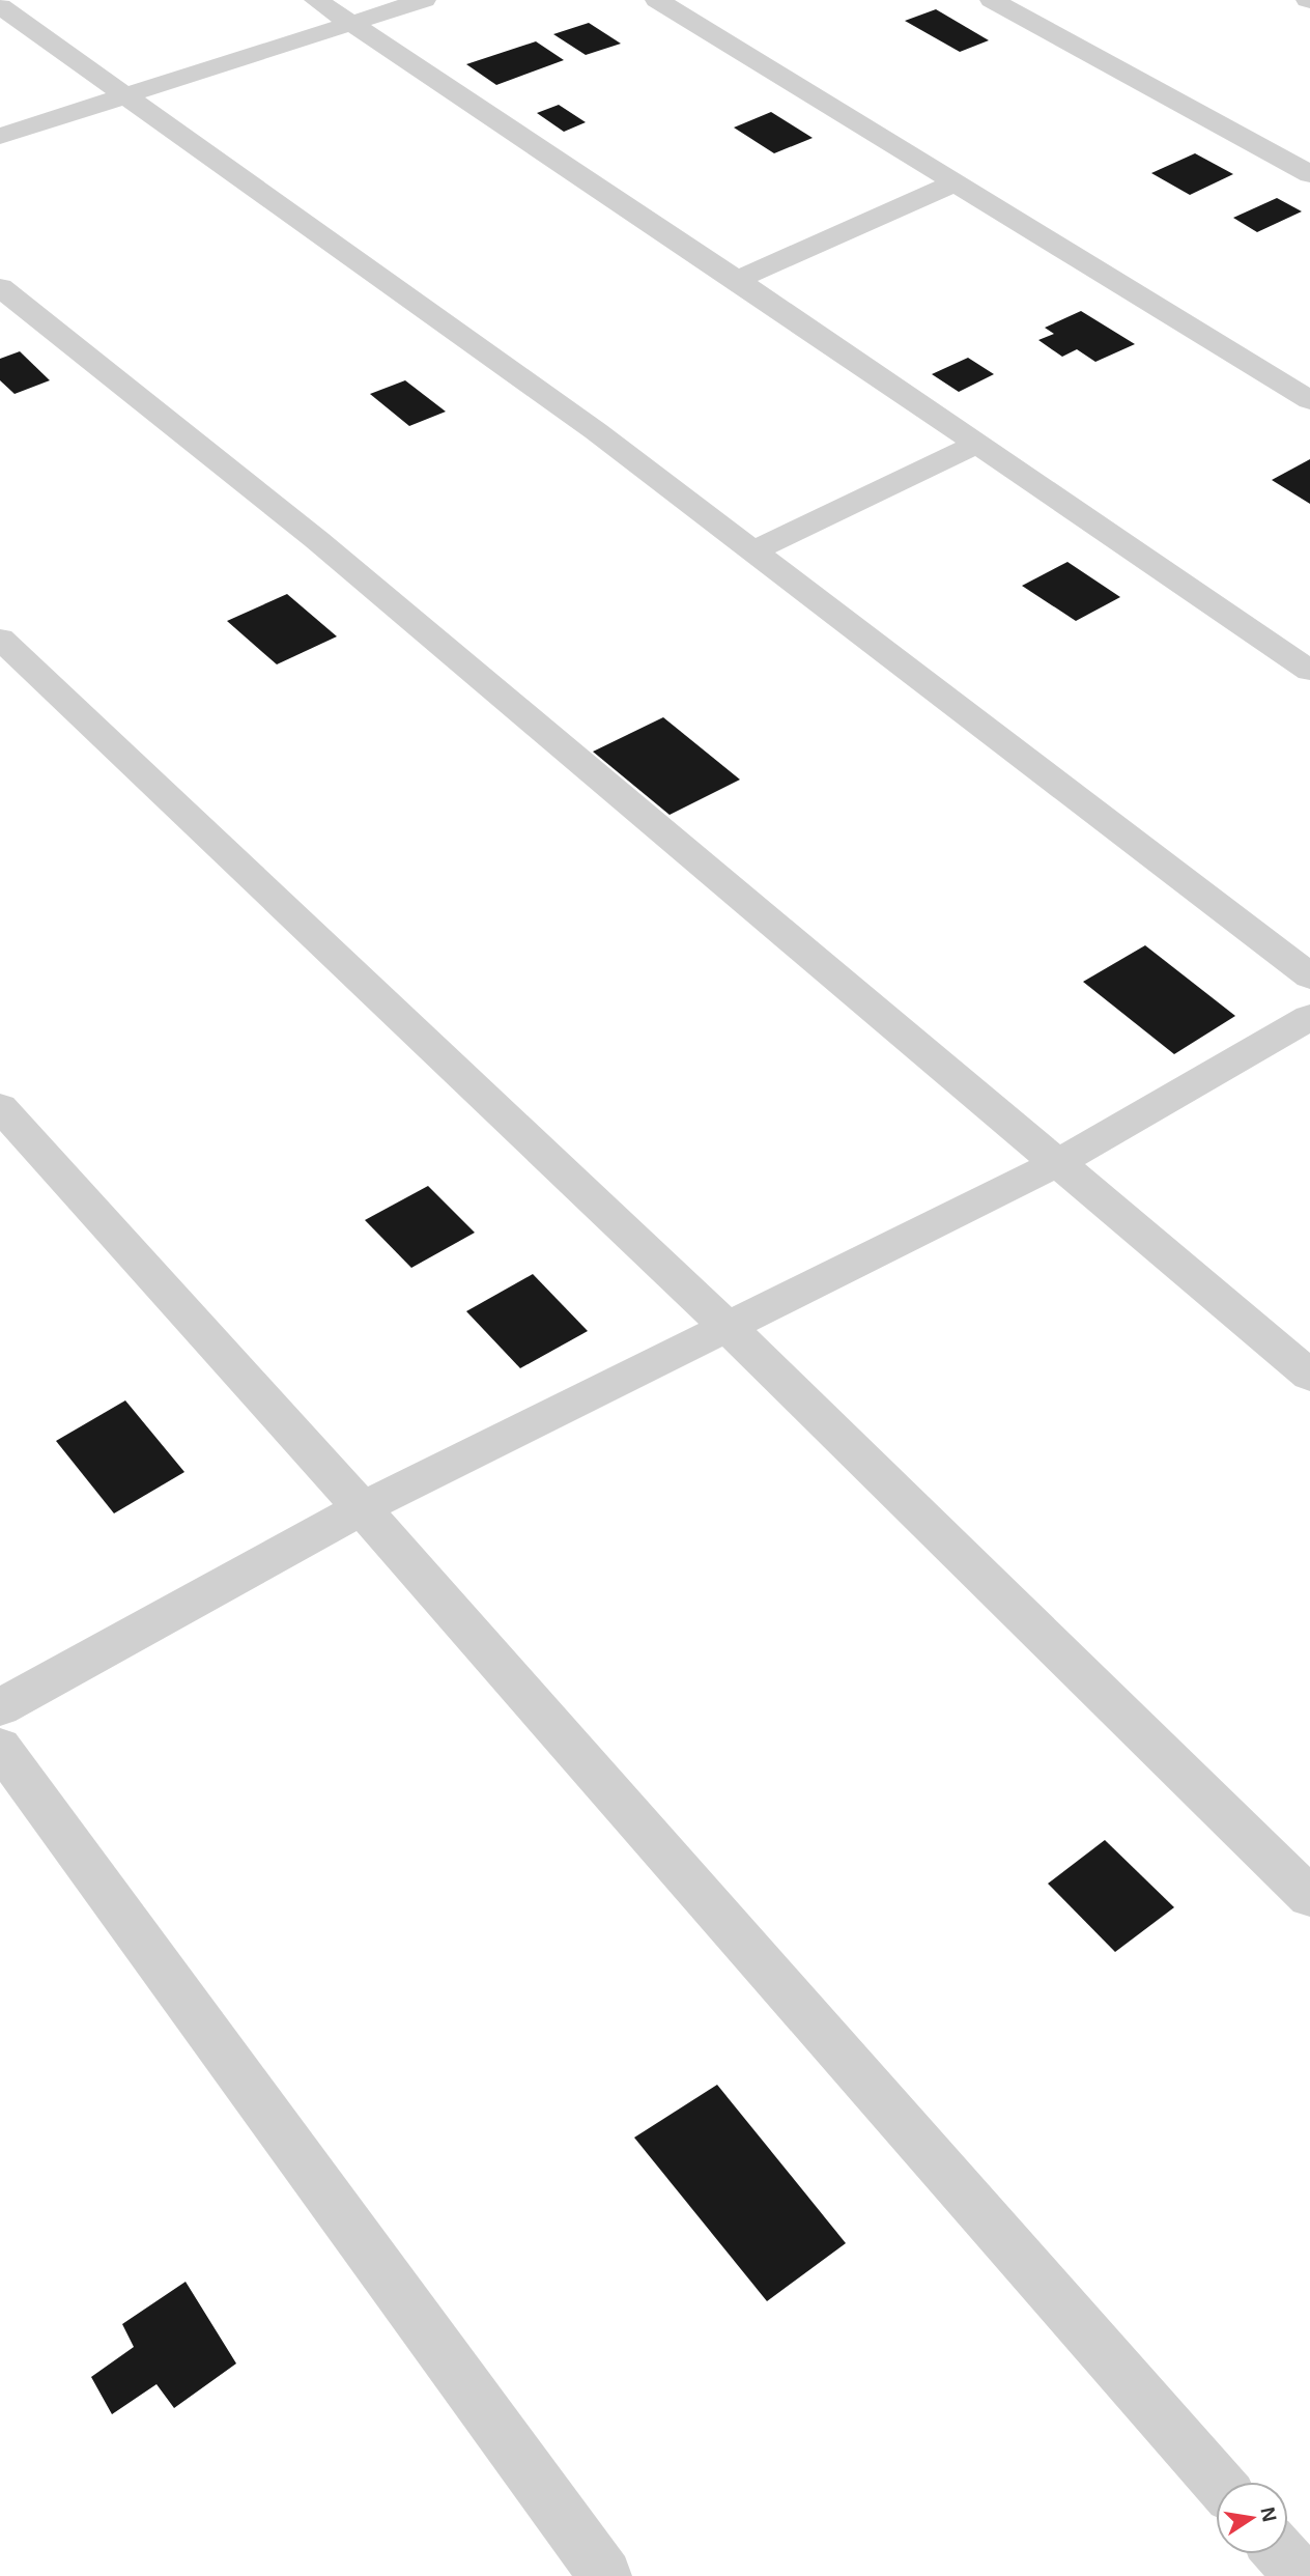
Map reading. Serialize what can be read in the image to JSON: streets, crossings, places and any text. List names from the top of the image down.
{
  "north": "right"
}
